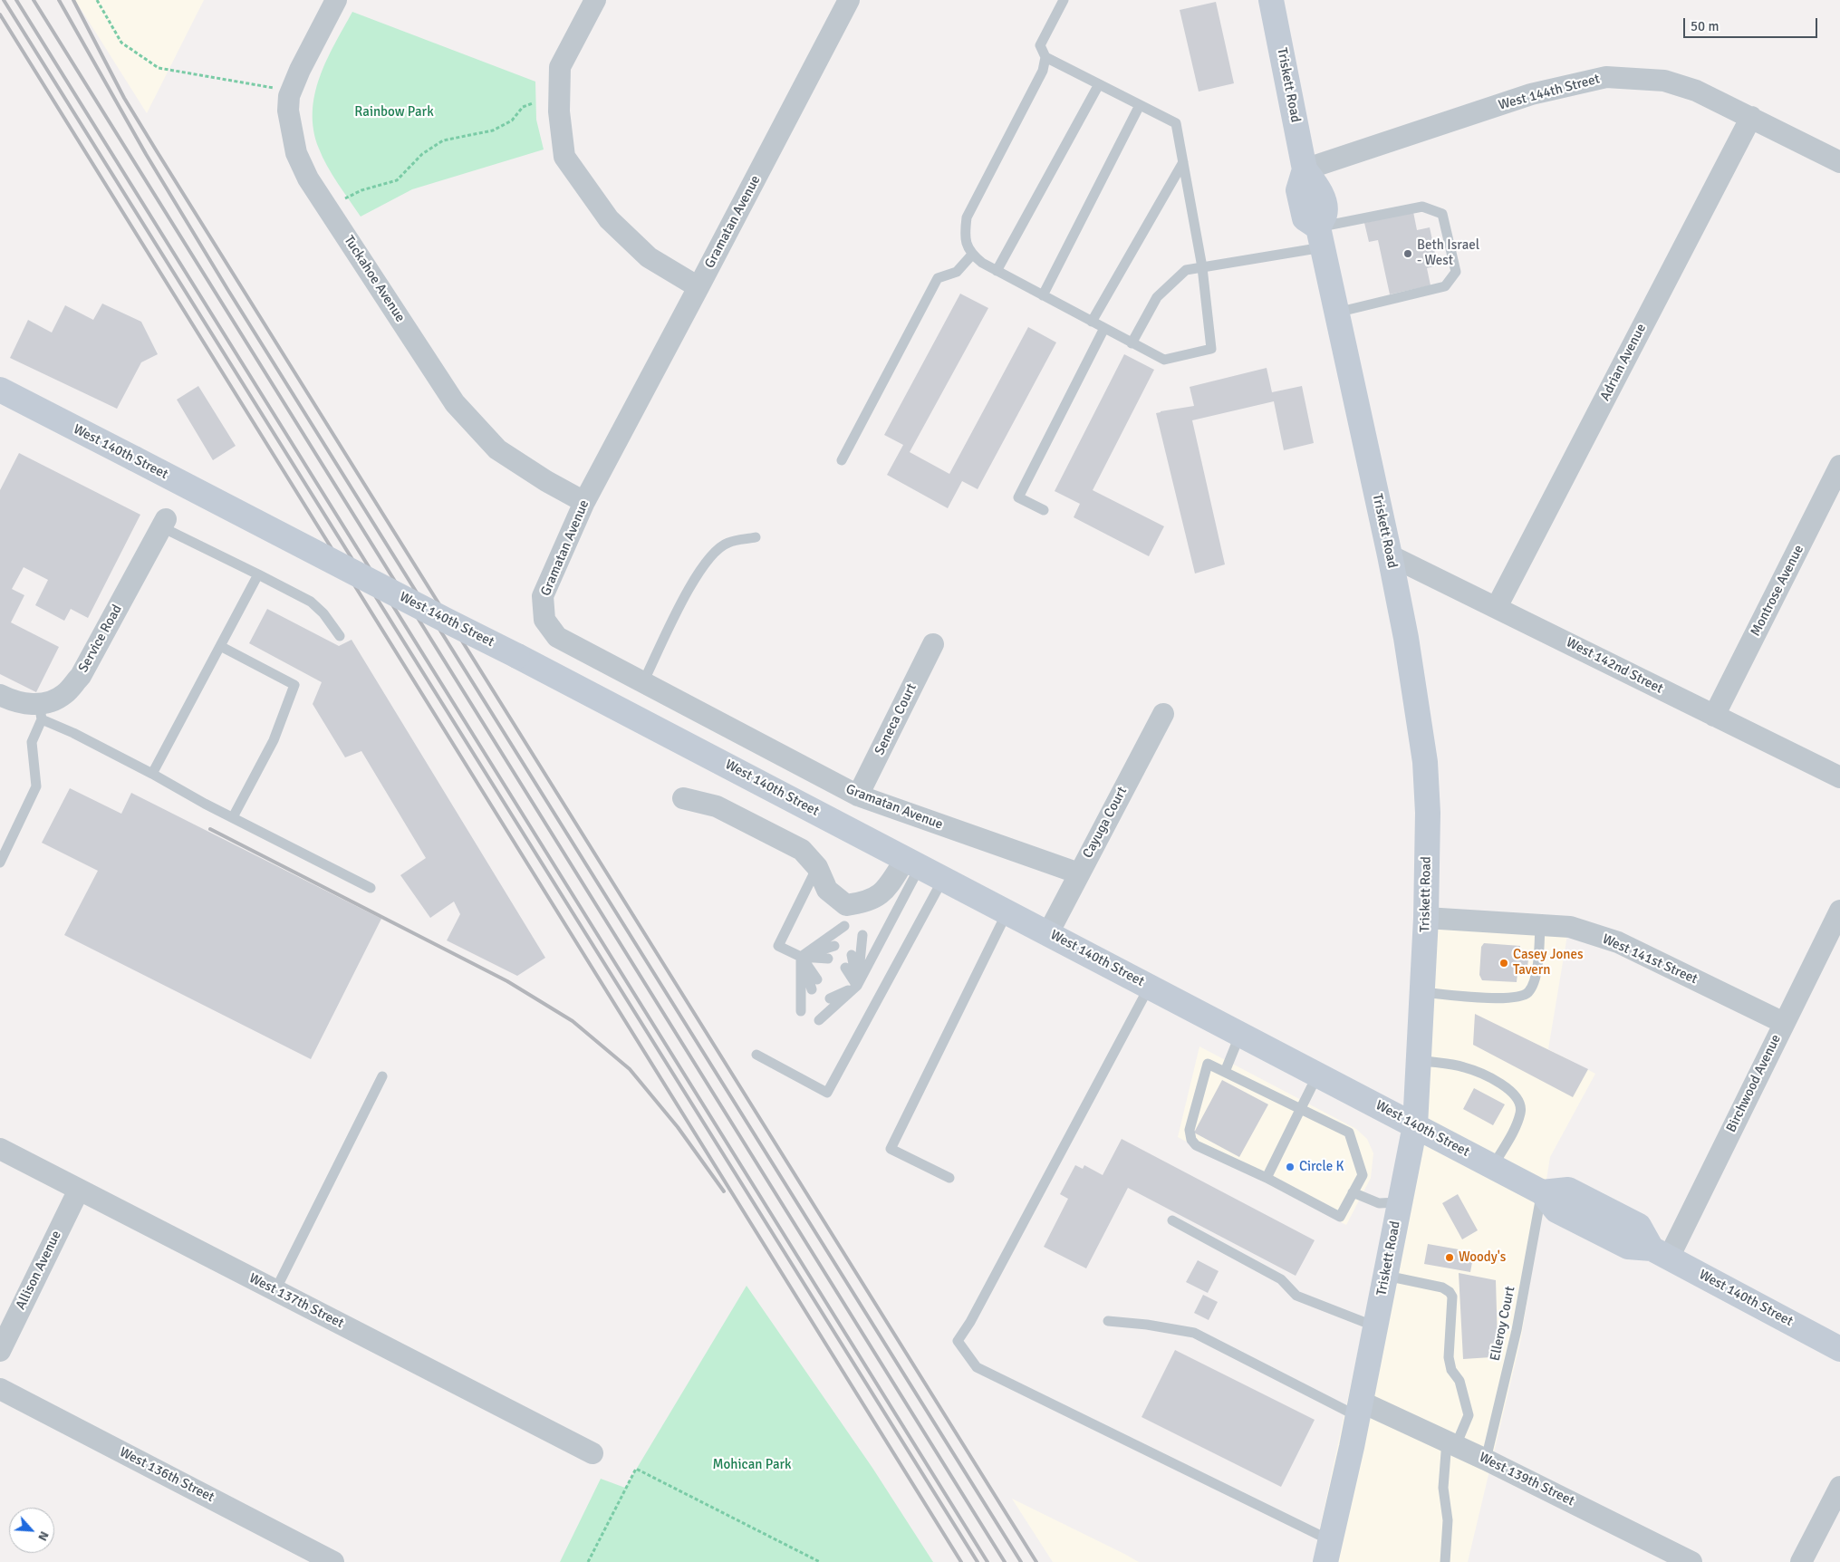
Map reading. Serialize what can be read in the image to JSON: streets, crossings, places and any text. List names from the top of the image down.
{
  "streets": {
    "main road": ["Triskett Road", "West 140th Street"],
    "street": [
      "West 144th Street",
      "Gramatan Avenue",
      "Tuckahoe Avenue",
      "Adrian Avenue",
      "Montrose Avenue",
      "Service Road",
      "West 142nd Street",
      "Seneca Court",
      "Cayuga Court",
      "West 141st Street",
      "Birchwood Avenue",
      "Allison Avenue",
      "West 137th Street",
      "West 136th Street",
      "West 139th Street"
    ],
    "lane": ["Elleroy Court"]
  },
  "crossings": [
    ["Triskett Road", "West 144th Street"],
    ["Triskett Road", "West 140th Street"],
    ["Triskett Road", "West 142nd Street"],
    ["Triskett Road", "West 141st Street"],
    ["Triskett Road", "West 139th Street"],
    ["West 144th Street", "Adrian Avenue"],
    ["Gramatan Avenue", "Tuckahoe Avenue"],
    ["Gramatan Avenue", "Seneca Court"],
    ["Gramatan Avenue", "Cayuga Court"],
    ["Adrian Avenue", "West 142nd Street"],
    ["West 140th Street", "Cayuga Court"],
    ["West 140th Street", "Birchwood Avenue"],
    ["West 140th Street", "Elleroy Court"],
    ["Montrose Avenue", "West 142nd Street"],
    ["West 141st Street", "Birchwood Avenue"],
    ["Allison Avenue", "West 137th Street"],
    ["Elleroy Court", "West 139th Street"]
  ],
  "parks": ["Rainbow Park", "Mohican Park"],
  "places": [
    "Beth Israel - West",
    "Casey Jones Tavern",
    "Circle K",
    "Woody's"
  ],
  "scale_bar": "50 m",
  "north": "bottom right"
}
